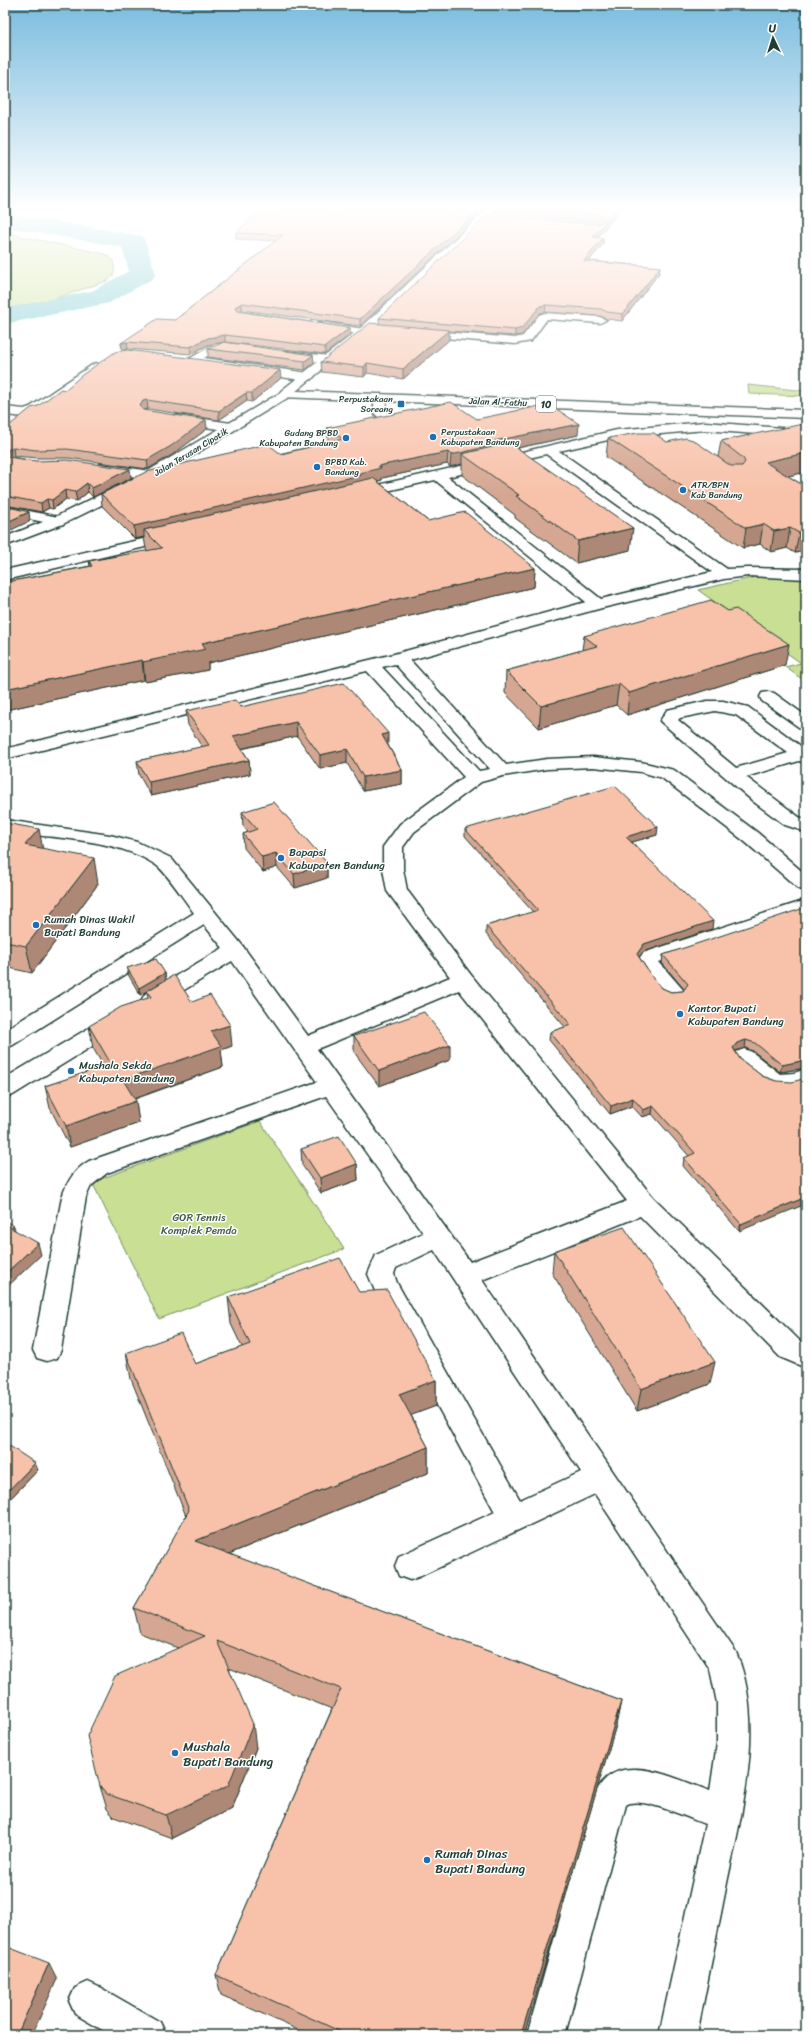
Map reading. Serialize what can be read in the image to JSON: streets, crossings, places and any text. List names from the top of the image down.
{
  "streets": {
    "main road": ["Jalan Al-Fathu", "10", "Jalan Terusan Cipatik"]
  },
  "crossings": [
    ["Jalan Al-Fathu", "Jalan Terusan Cipatik"]
  ],
  "parks": ["GOR Tennis Komplek Pemda"],
  "places": {
    "transit": ["Perpustakaan Soreang"],
    "other": [
      "Perpustakaan Kabupaten Bandung",
      "Gudang BPBD Kabupaten Bandung",
      "BPBD Kab. Bandung",
      "ATR/BPN Kab Bandung",
      "Bapapsi Kabupaten Bandung",
      "Rumah Dinas Wakil Bupati Bandung",
      "Kantor Bupati Kabupaten Bandung",
      "Mushala Sekda Kabupaten Bandung",
      "Mushala Bupati Bandung",
      "Rumah Dinas Bupati Bandung"
    ]
  },
  "north": "top"
}
